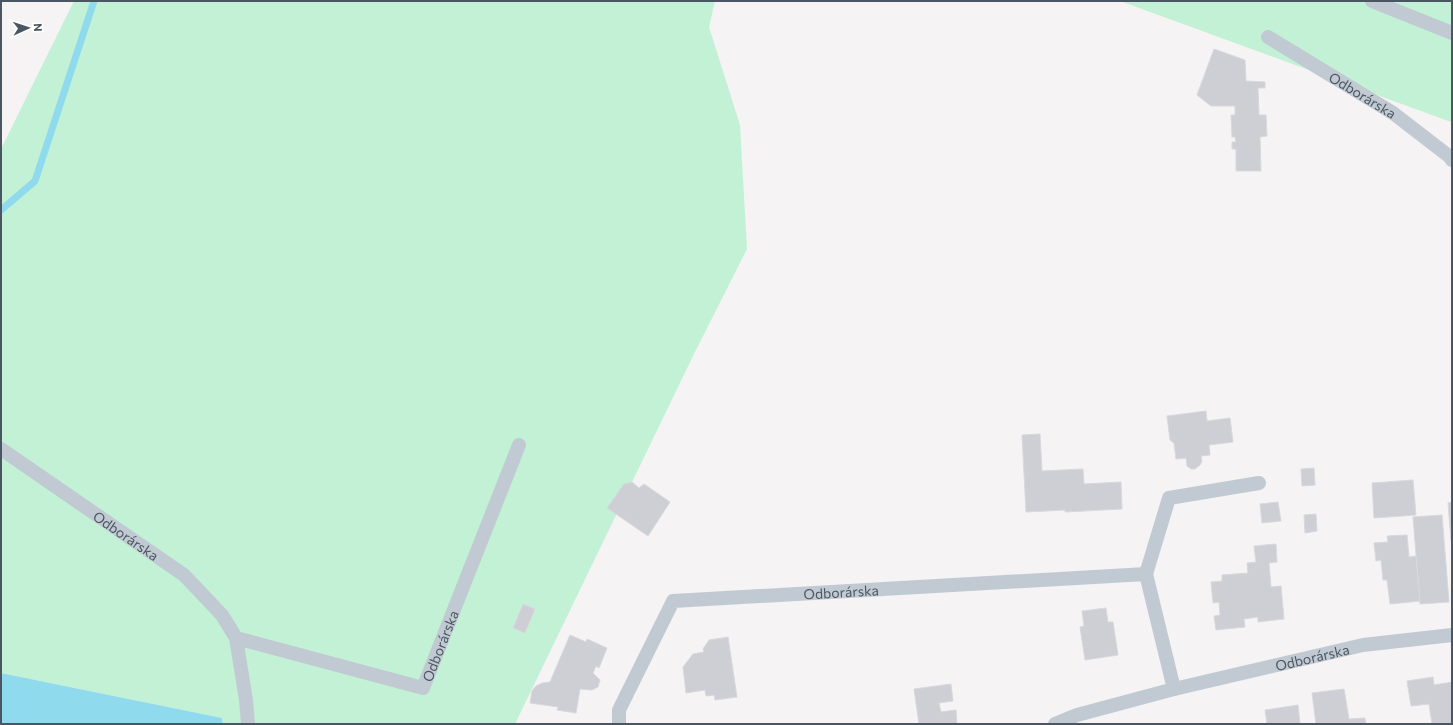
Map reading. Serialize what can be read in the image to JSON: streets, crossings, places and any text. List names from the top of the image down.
{
  "streets": {
    "lane": ["Odborárska"]
  },
  "north": "right"
}
